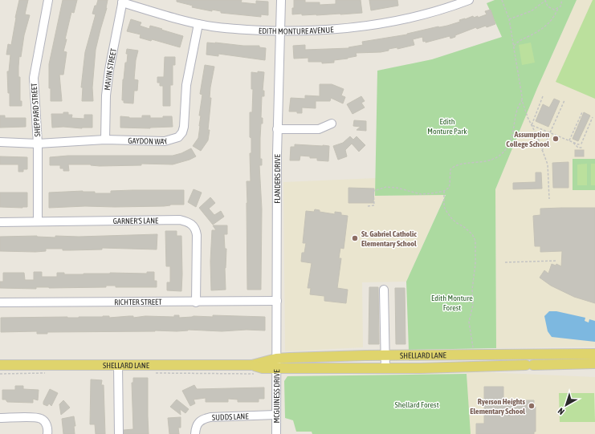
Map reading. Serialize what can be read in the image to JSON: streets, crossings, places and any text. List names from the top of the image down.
{
  "streets": {
    "main road": ["SHELLARD LANE"],
    "street": [
      "EDITH MONTURE AVENUE",
      "MAVIN STREET",
      "SHEPPARD STREET",
      "GAYDON WAY",
      "FLANDERS DRIVE",
      "GARNER'S LANE",
      "RICHTER STREET",
      "MCGUINESS DRIVE",
      "SUDDS LANE"
    ]
  },
  "crossings": [
    ["EDITH MONTURE AVENUE", "MAVIN STREET"],
    ["EDITH MONTURE AVENUE", "GAYDON WAY"],
    ["EDITH MONTURE AVENUE", "FLANDERS DRIVE"],
    ["MAVIN STREET", "GAYDON WAY"],
    ["SHEPPARD STREET", "GAYDON WAY"],
    ["SHEPPARD STREET", "GARNER'S LANE"],
    ["FLANDERS DRIVE", "RICHTER STREET"],
    ["FLANDERS DRIVE", "SHELLARD LANE"],
    ["FLANDERS DRIVE", "MCGUINESS DRIVE"],
    ["GARNER'S LANE", "RICHTER STREET"],
    ["SHELLARD LANE", "MCGUINESS DRIVE"],
    ["MCGUINESS DRIVE", "SUDDS LANE"]
  ],
  "parks": ["Edith Monture Park", "Edith Monture Forest", "Shellard Forest"],
  "places": ["Assumption College School", "St. Gabriel Catholic Elementary School", "Ryerson Heights Elementary School"],
  "north": "bottom left"
}
